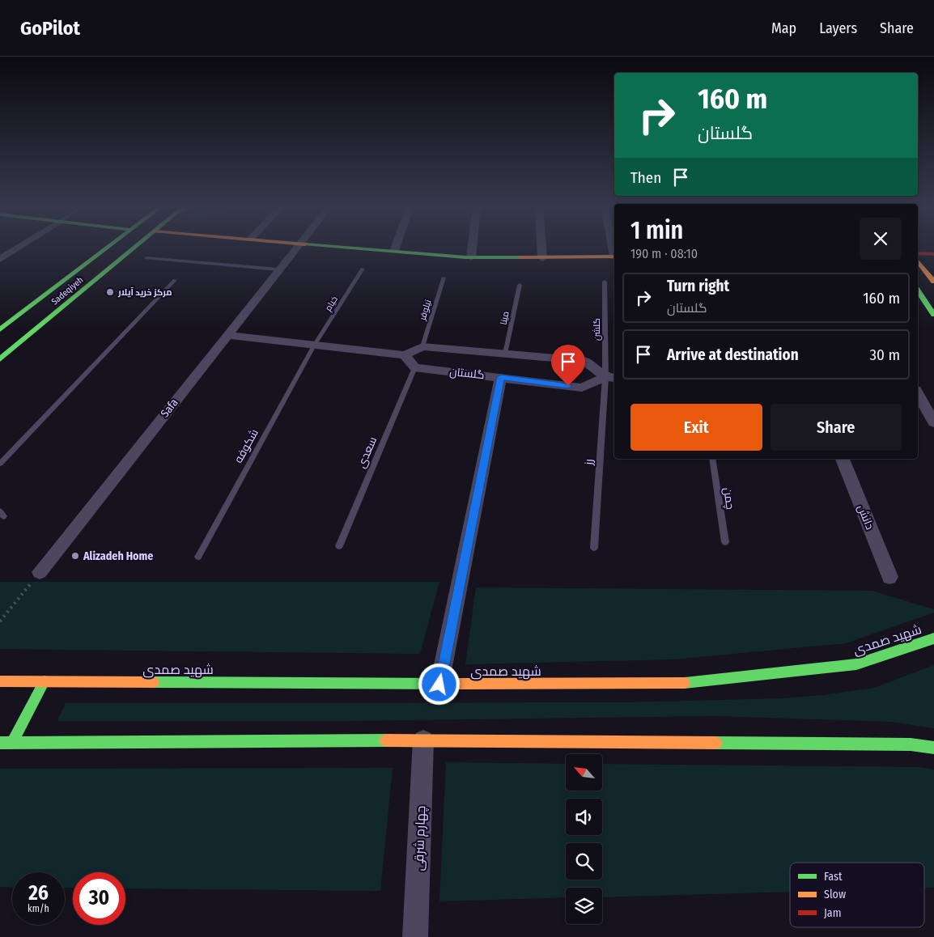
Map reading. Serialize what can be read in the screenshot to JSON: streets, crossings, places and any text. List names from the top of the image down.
{
  "streets": {
    "main road": ["Sadeqiyeh", "شهید صمدی"],
    "street": [
      "گلستان",
      "Safa",
      "دانش",
      "چهارم شرقی"
    ],
    "lane": [
      "خیام",
      "نیلوفر",
      "مینا",
      "گلشن",
      "شکوفه",
      "سعدی",
      "رز",
      "چمن"
    ]
  },
  "crossings": [
    ["خیام", "شکوفه"],
    ["نیلوفر", "گلستان"],
    ["مینا", "گلستان"],
    ["گلشن", "گلستان"],
    ["گلشن", "رز"],
    ["گلستان", "سعدی"],
    ["گلستان", "رز"]
  ],
  "places": ["مرکز خرید آیلار", "Alizadeh Home"],
  "legend": ["Fast", "Slow", "Jam"],
  "north": "top left",
  "page": {
    "header": "GoPilot",
    "nav": ["Map", "Layers", "Share"],
    "turn": ["160 m", "گلستان"],
    "then": "Then",
    "heading": ["1 min", "190 m · 08:10"],
    "list": [
      {
        "name": "Turn right",
        "note": "گلستان",
        "value": "160 m"
      },
      {
        "name": "Arrive at destination",
        "value": "30 m"
      }
    ],
    "buttons": ["Exit", "Share"],
    "speed": "26 km/h",
    "limit": "30"
  }
}
